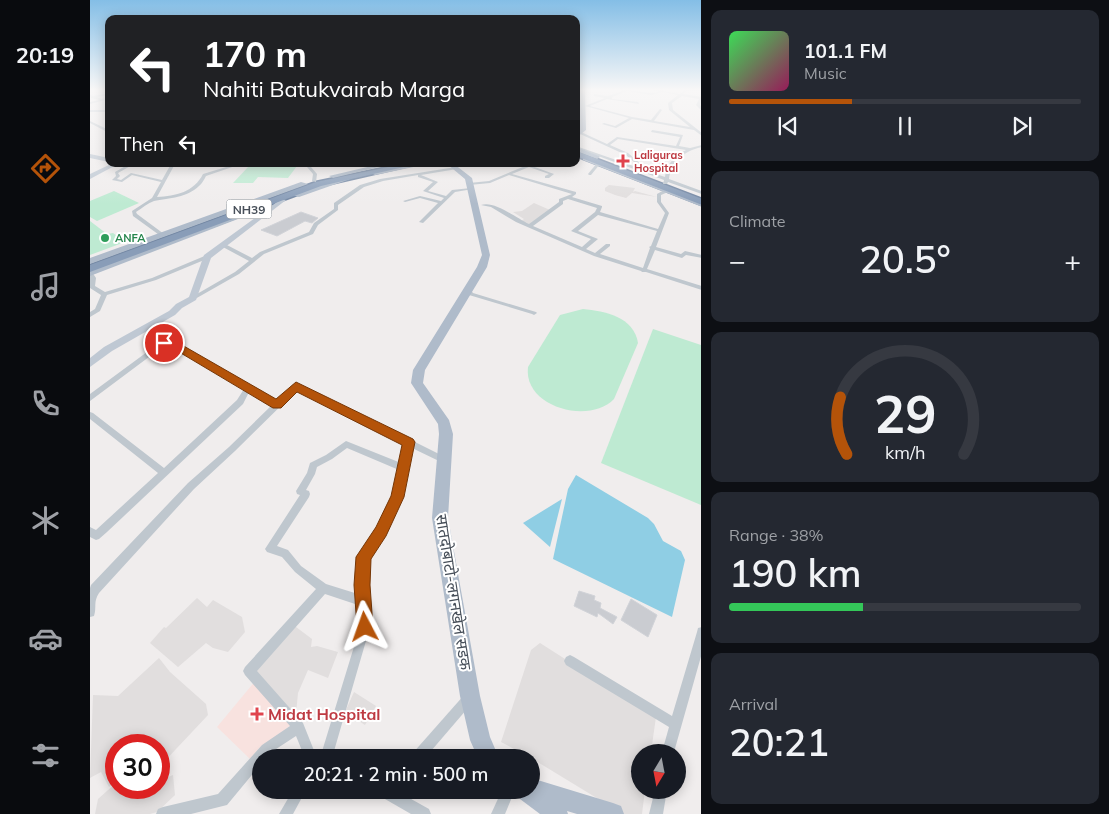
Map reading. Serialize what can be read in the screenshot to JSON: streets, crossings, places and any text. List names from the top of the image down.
{
  "streets": {
    "highway": ["NH39"],
    "main road": ["सातदोबाटो-लगनखेल सडक"]
  },
  "places": {
    "health": ["Laliguras Hospital", "Midat Hospital"],
    "other": ["ANFA"]
  },
  "north": "bottom",
  "page": {
    "tabs": "20:19",
    "turn": ["170 m", "Nahiti Batukvairab Marga"],
    "song": ["101.1 FM", "Music"],
    "then": "Then",
    "tile": [
      "Climate",
      ["Range · 38%", "190 km"],
      ["Arrival", "20:21"]
    ],
    "heat": ["−", "20.5°", "+"],
    "limit": "30",
    "trip": "20:21 · 2 min · 500 m",
    "gauge": ["29", "km/h"]
  }
}
